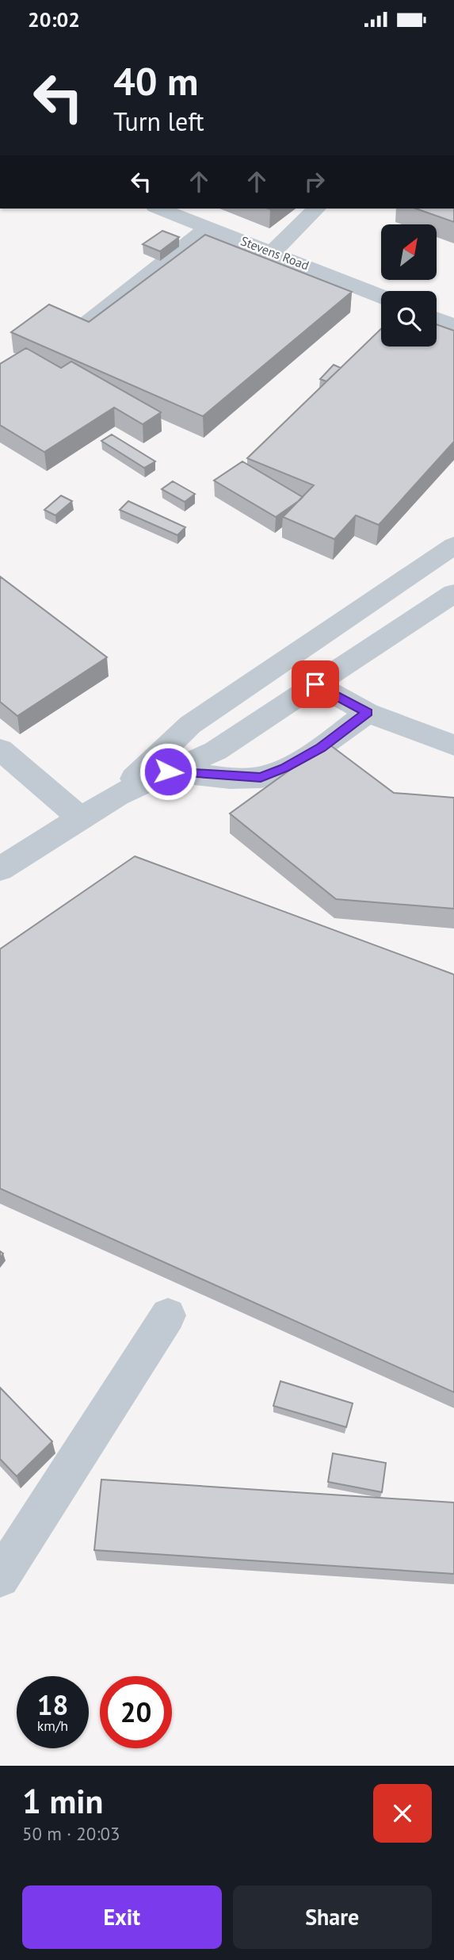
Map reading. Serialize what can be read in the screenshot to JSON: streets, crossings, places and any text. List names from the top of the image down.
{
  "streets": {
    "street": ["Stevens Road"]
  },
  "north": "top right",
  "page": {
    "status": "20:02",
    "turn": ["40 m", "Turn left"],
    "speed": "18 km/h",
    "limit": "20",
    "heading": ["1 min", "50 m · 20:03"],
    "buttons": ["Exit", "Share"]
  }
}
